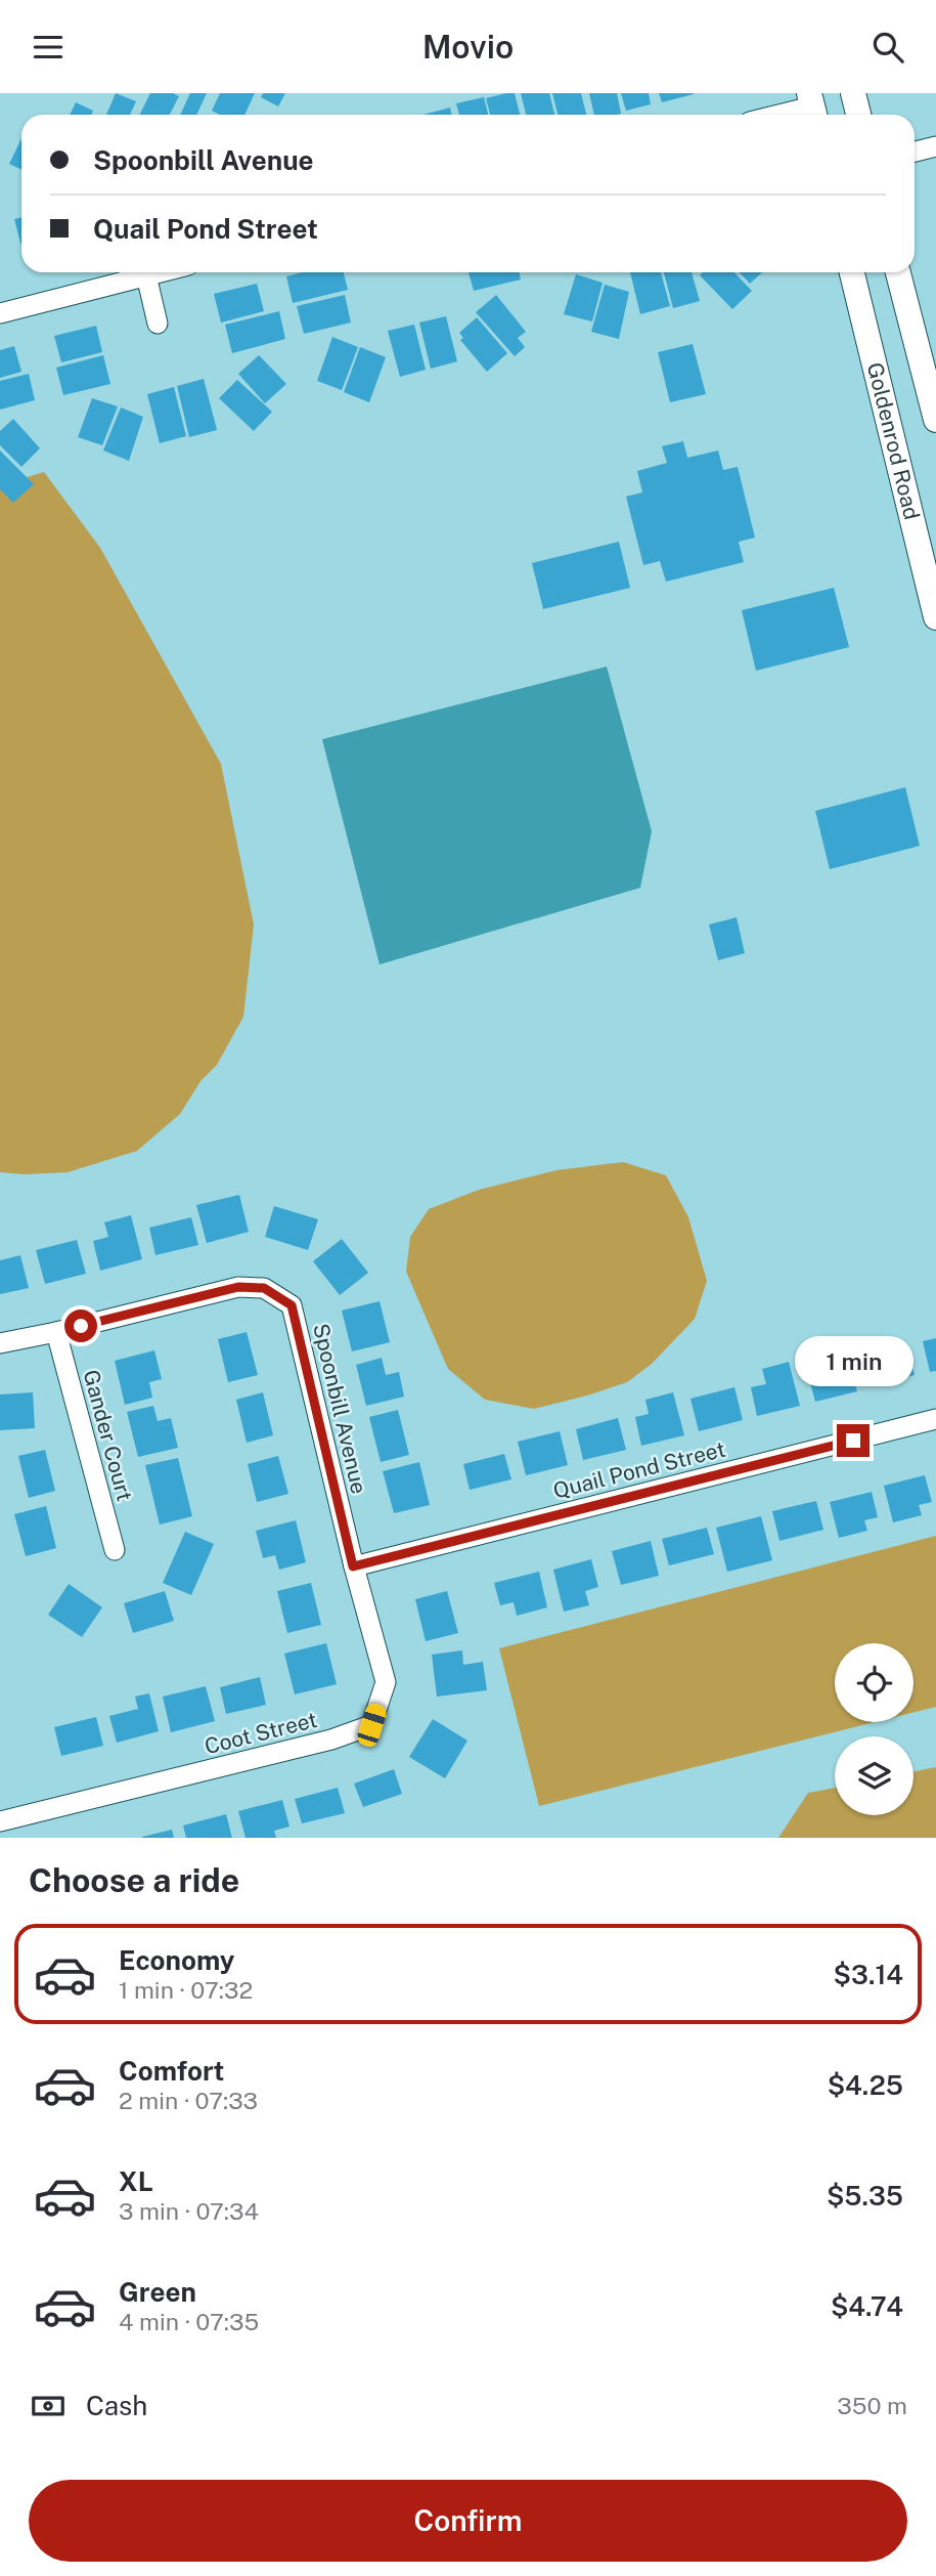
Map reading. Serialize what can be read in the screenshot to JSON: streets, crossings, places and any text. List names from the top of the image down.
{
  "streets": {
    "main road": ["Goldenrod Road"],
    "street": [
      "Spoonbill Avenue",
      "Gander Court",
      "Quail Pond Street",
      "Coot Street"
    ]
  },
  "crossings": [
    ["Spoonbill Avenue", "Gander Court"],
    ["Spoonbill Avenue", "Quail Pond Street"],
    ["Spoonbill Avenue", "Coot Street"],
    ["Quail Pond Street", "Coot Street"]
  ],
  "page": {
    "header": "Movio",
    "banner": ["Spoonbill Avenue", "Quail Pond Street"],
    "bubble": "1 min",
    "heading": "Choose a ride",
    "list": [
      {
        "name": "Economy",
        "note": "1 min · 07:32",
        "value": "$3.14"
      },
      {
        "name": "Comfort",
        "note": "2 min · 07:33",
        "value": "$4.25"
      },
      {
        "name": "XL",
        "note": "3 min · 07:34",
        "value": "$5.35"
      },
      {
        "name": "Green",
        "note": "4 min · 07:35",
        "value": "$4.74"
      }
    ],
    "pay": ["Cash", "350 m"],
    "buttons": "Confirm"
  }
}
